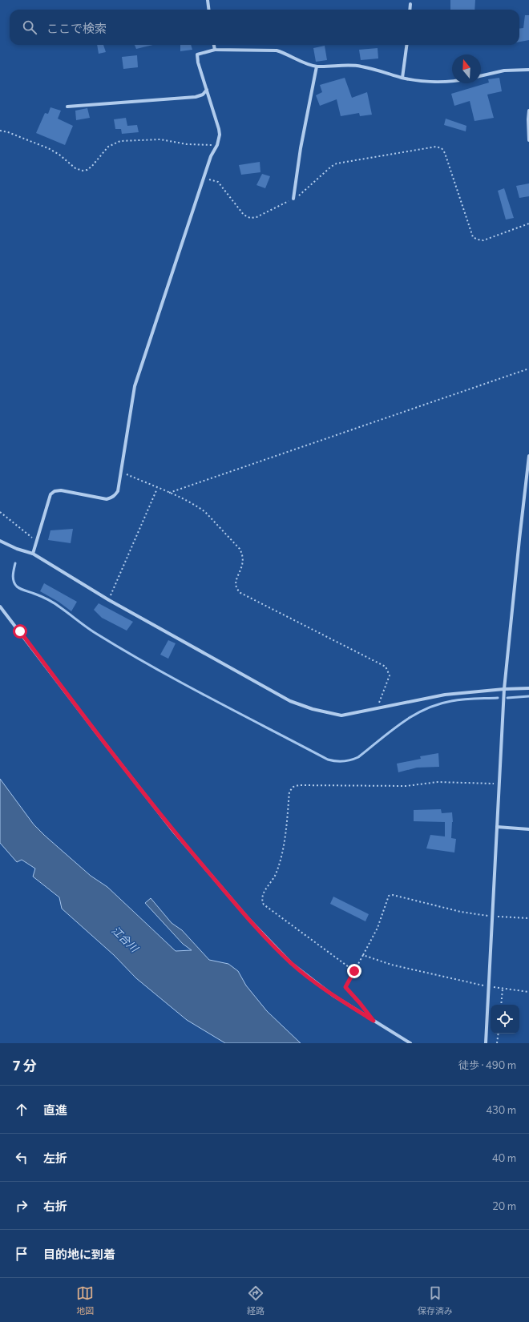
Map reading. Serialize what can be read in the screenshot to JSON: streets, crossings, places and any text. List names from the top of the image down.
{
  "water": ["江合川"],
  "north": "top",
  "page": {
    "search": "ここで検索",
    "heading": ["7 分", "徒歩 · 490 m"],
    "list": [
      ["直進", "430 m"],
      ["左折", "40 m"],
      ["右折", "20 m"],
      "目的地に到着"
    ],
    "nav": ["地図", "経路", "保存済み"]
  }
}
